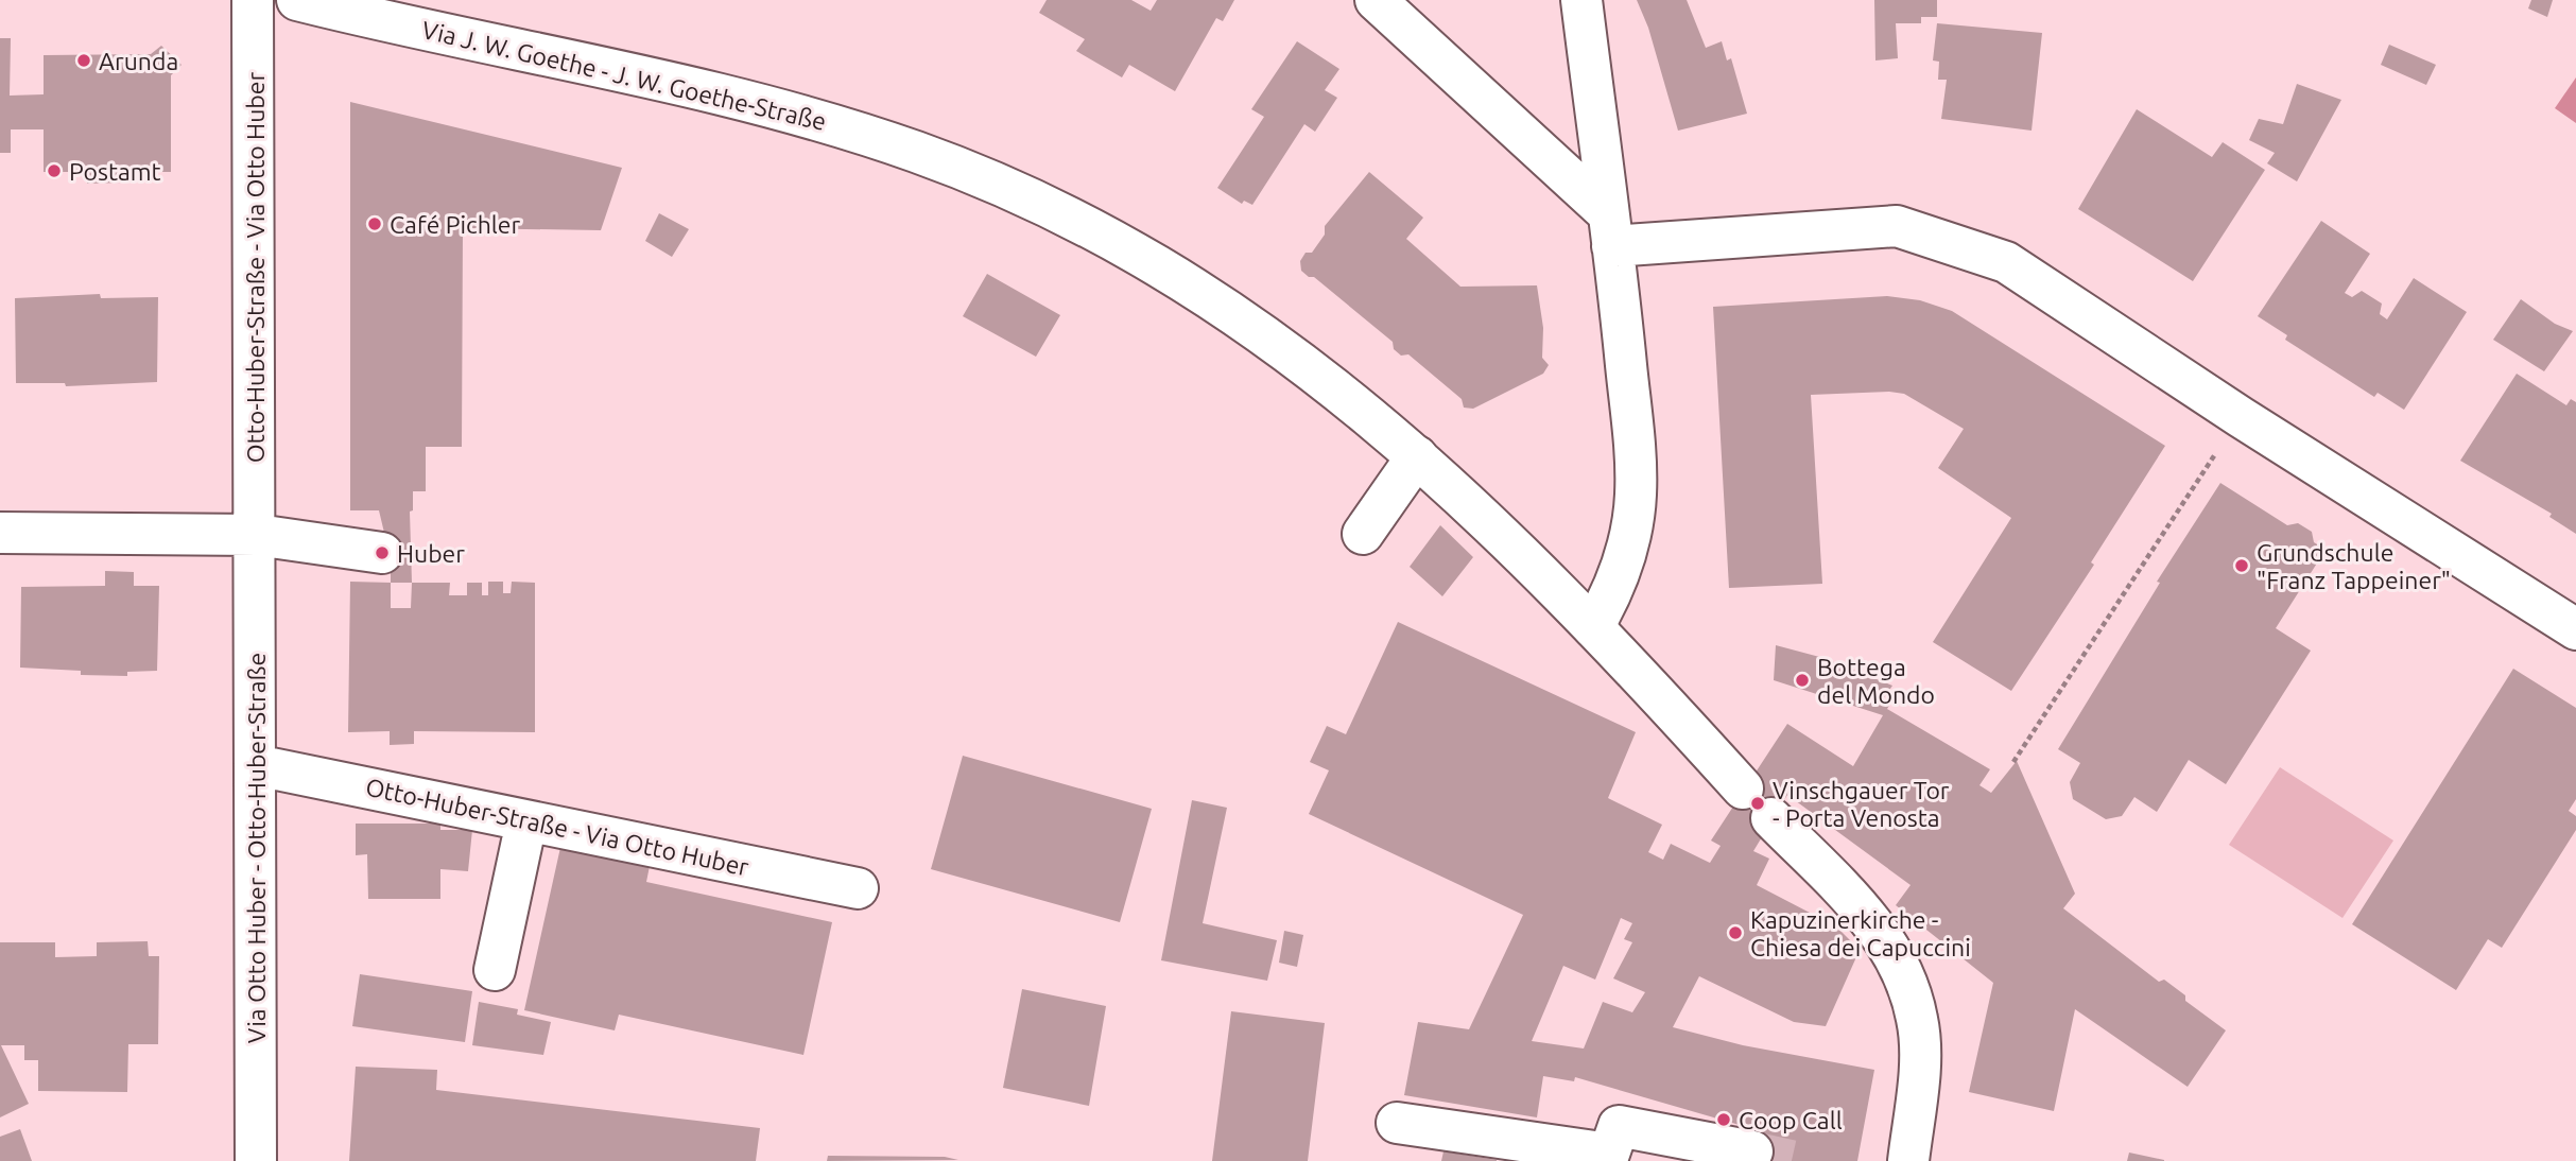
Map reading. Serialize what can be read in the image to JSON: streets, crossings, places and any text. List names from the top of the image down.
{
  "streets": {
    "street": ["Via J. W. Goethe - J. W. Goethe-Straße", "Otto-Huber-Straße - Via Otto Huber", "Via Otto Huber - Otto-Huber-Straße"]
  },
  "crossings": [
    ["Otto-Huber-Straße - Via Otto Huber", "Via Otto Huber - Otto-Huber-Straße"]
  ],
  "places": [
    "Arunda",
    "Postamt",
    "Café Pichler",
    "Huber",
    "Grundschule \"Franz Tappeiner\"",
    "Bottega del Mondo",
    "Vinschgauer Tor - Porta Venosta",
    "Kapuzinerkirche - Chiesa dei Capuccini",
    "Coop Call"
  ]
}
